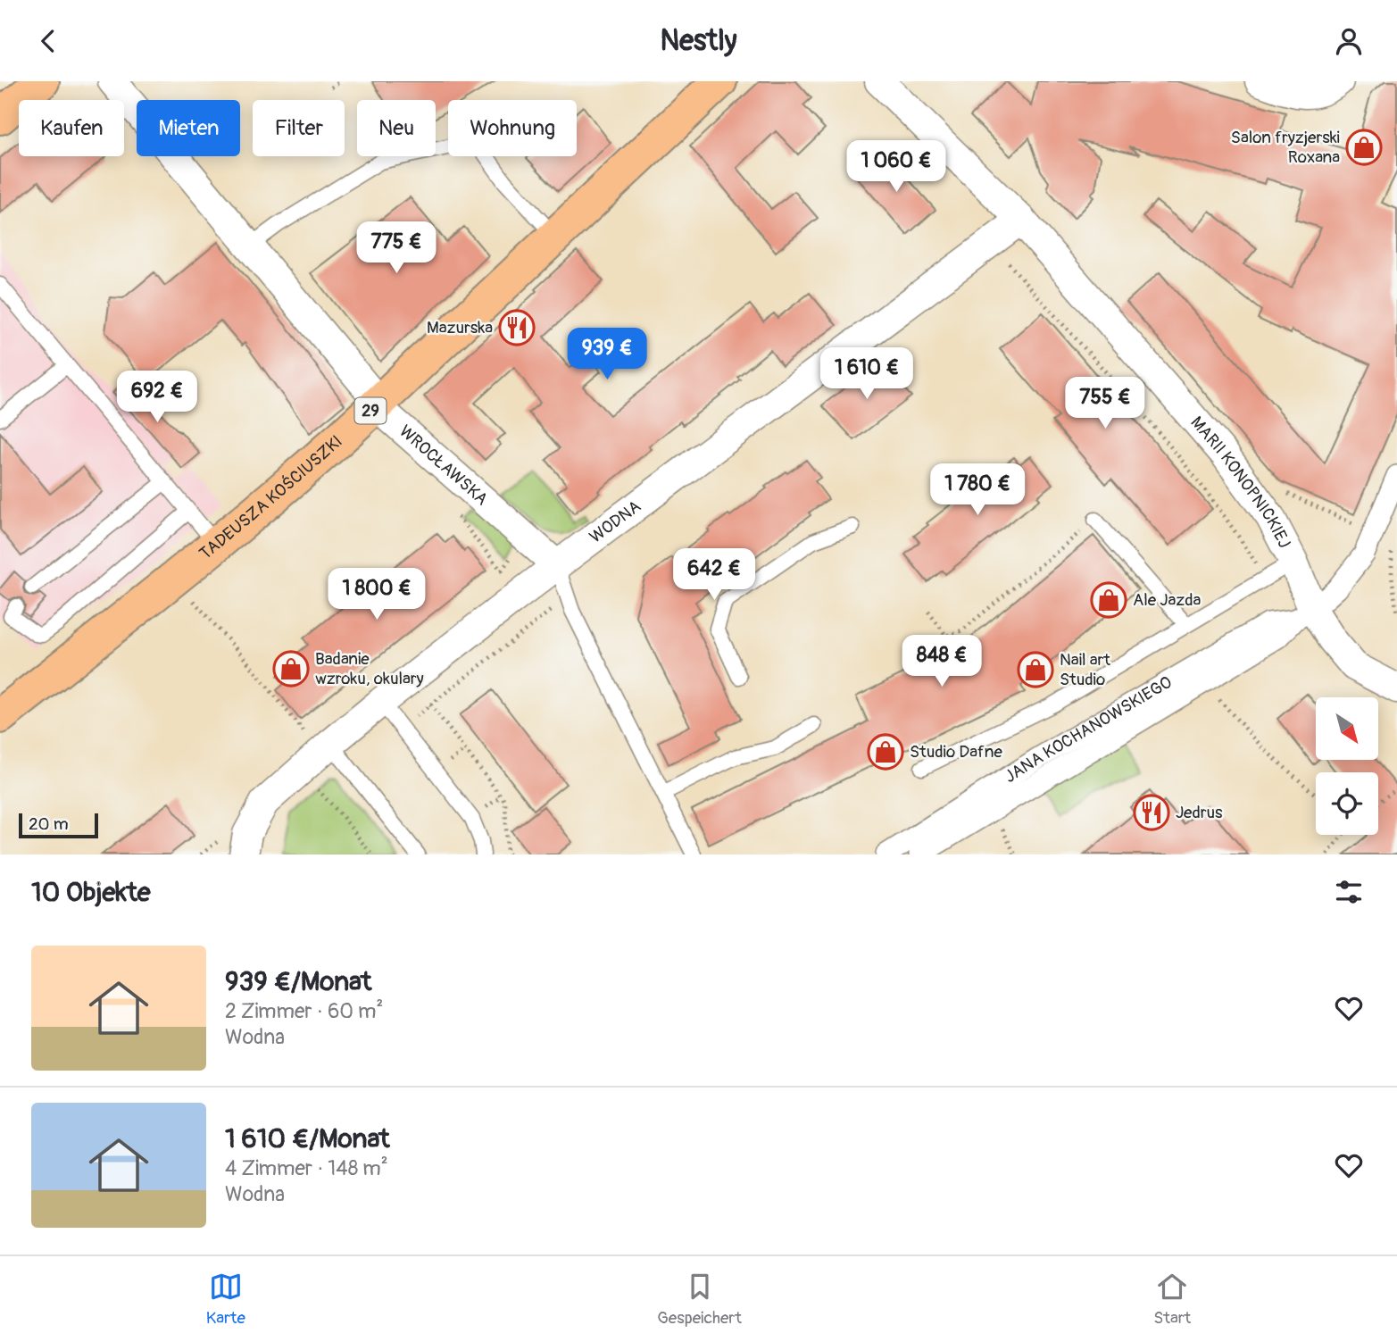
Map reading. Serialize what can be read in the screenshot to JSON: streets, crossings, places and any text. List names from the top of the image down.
{
  "streets": {
    "main road": ["29", "TADEUSZA KOŚCIUSZKI"],
    "street": [
      "WROCŁAWSKA",
      "MARII KONOPNICKIEJ",
      "WODNA",
      "JANA KOCHANOWSKIEGO"
    ]
  },
  "crossings": [
    ["WROCŁAWSKA", "TADEUSZA KOŚCIUSZKI"],
    ["WROCŁAWSKA", "WODNA"],
    ["MARII KONOPNICKIEJ", "WODNA"],
    ["MARII KONOPNICKIEJ", "JANA KOCHANOWSKIEGO"]
  ],
  "places": {
    "shop": [
      "Salon fryzjerski Roxana",
      "Ale Jazda",
      "Badanie wzroku, okulary",
      "Nail art Studio",
      "Studio Dafne"
    ],
    "restaurant": ["Mazurska", "Jedrus"]
  },
  "scale_bar": "20 m",
  "north": "bottom right",
  "page": {
    "header": "Nestly",
    "chip": [
      "Kaufen",
      "Mieten",
      "Filter",
      "Neu",
      "Wohnung"
    ],
    "price": [
      "1 060 €",
      "775 €",
      "939 €",
      "1 610 €",
      "692 €",
      "755 €",
      "1 780 €",
      "642 €",
      "1 800 €",
      "848 €"
    ],
    "scale": "20 m",
    "heading": "10 Objekte",
    "list": [
      {
        "name": "939 €/Monat",
        "note": "2 Zimmer · 60 m² · Wodna"
      },
      {
        "name": "1 610 €/Monat",
        "note": "4 Zimmer · 148 m² · Wodna"
      }
    ],
    "tabs": ["Karte", "Gespeichert", "Start"]
  }
}
